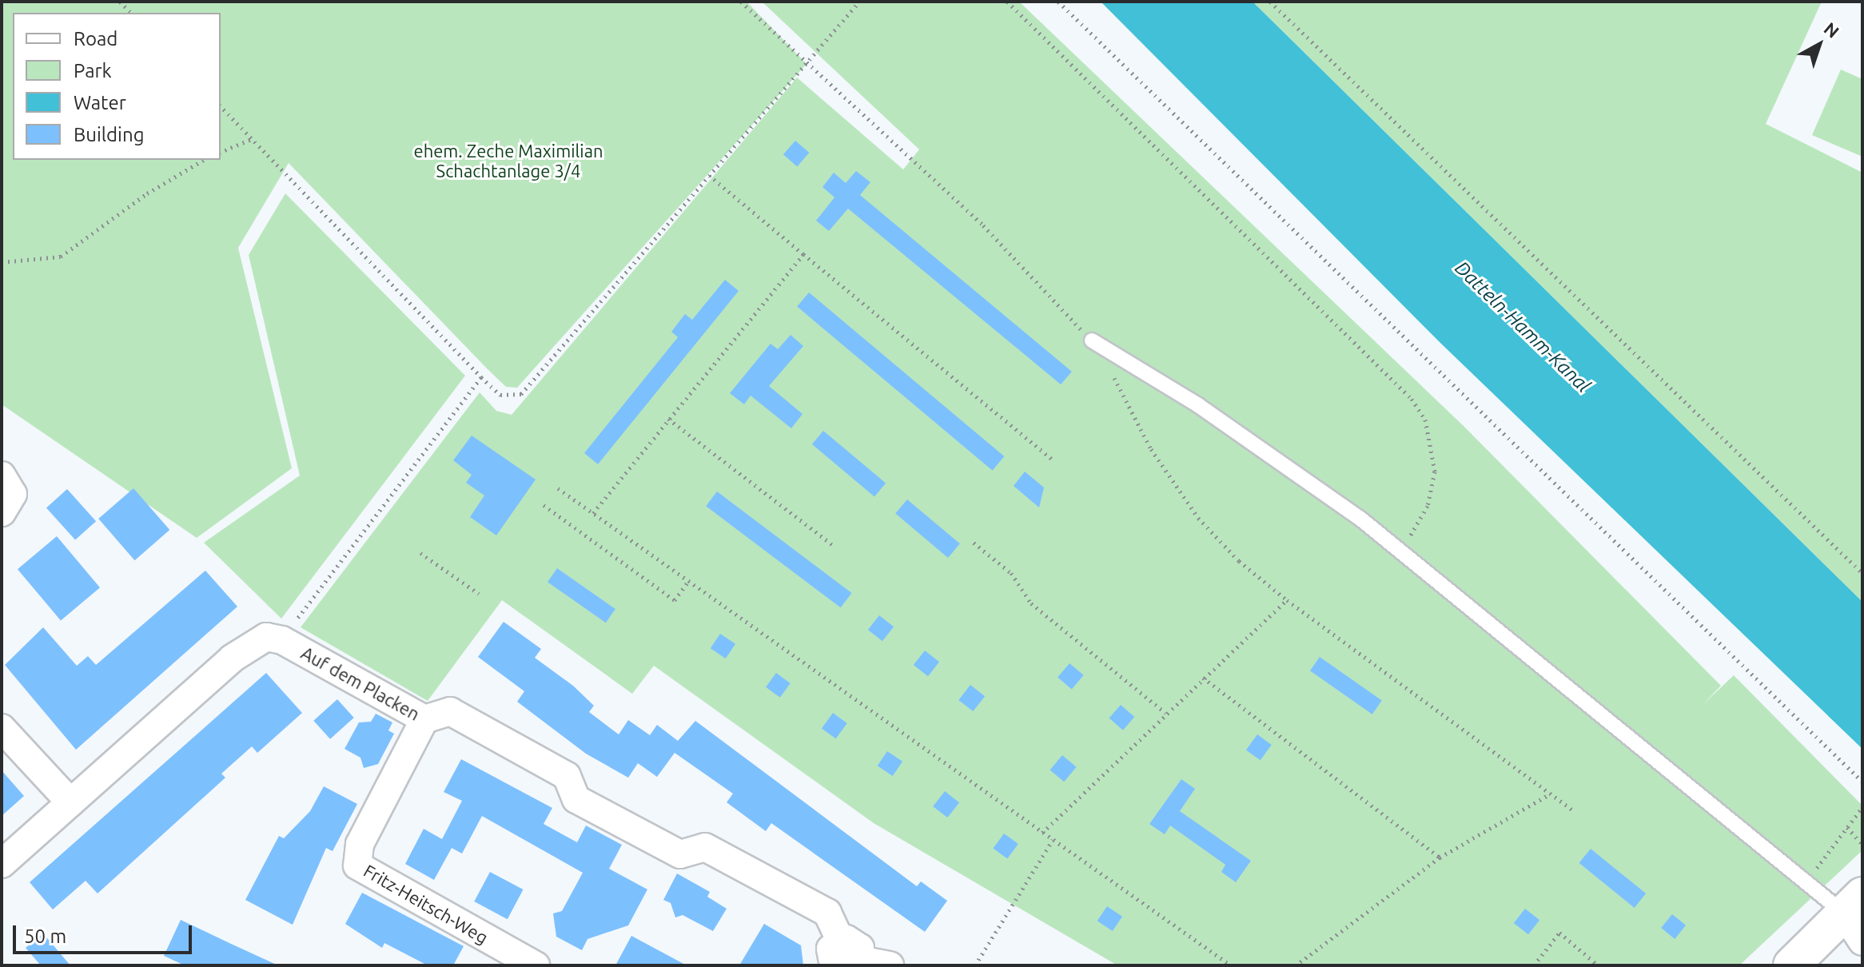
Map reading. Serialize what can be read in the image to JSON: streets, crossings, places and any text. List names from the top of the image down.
{
  "streets": {
    "street": ["Auf dem Placken", "Fritz-Heitsch-Weg"]
  },
  "crossings": [
    ["Auf dem Placken", "Fritz-Heitsch-Weg"]
  ],
  "water": ["Datteln-Hamm-Kanal"],
  "parks": ["ehem. Zeche Maximilian Schachtanlage 3/4"],
  "legend": [
    "Road",
    "Park",
    "Water",
    "Building"
  ],
  "scale_bar": "50 m",
  "north": "top right"
}
